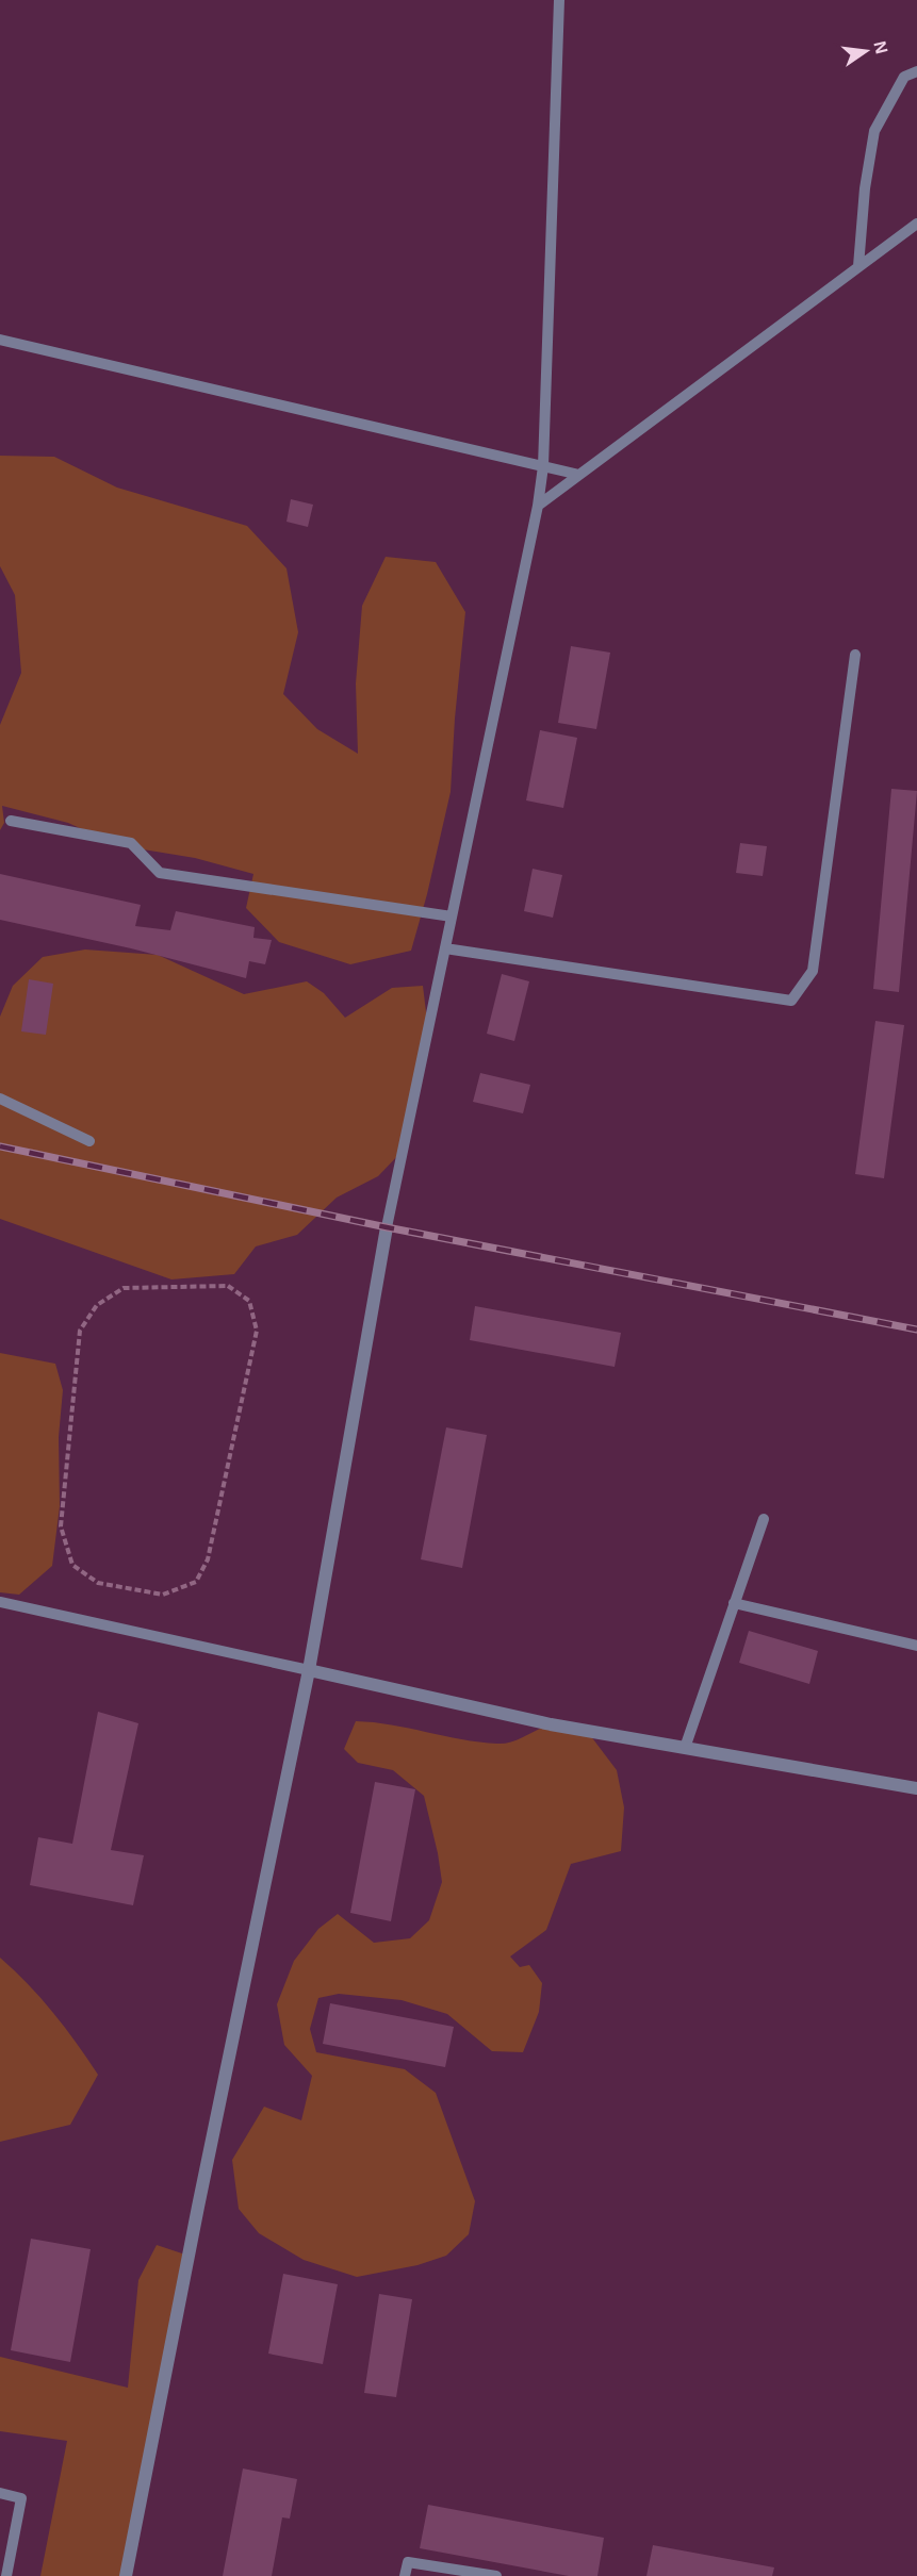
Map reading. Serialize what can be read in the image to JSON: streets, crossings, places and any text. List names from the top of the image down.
{
  "north": "right"
}
